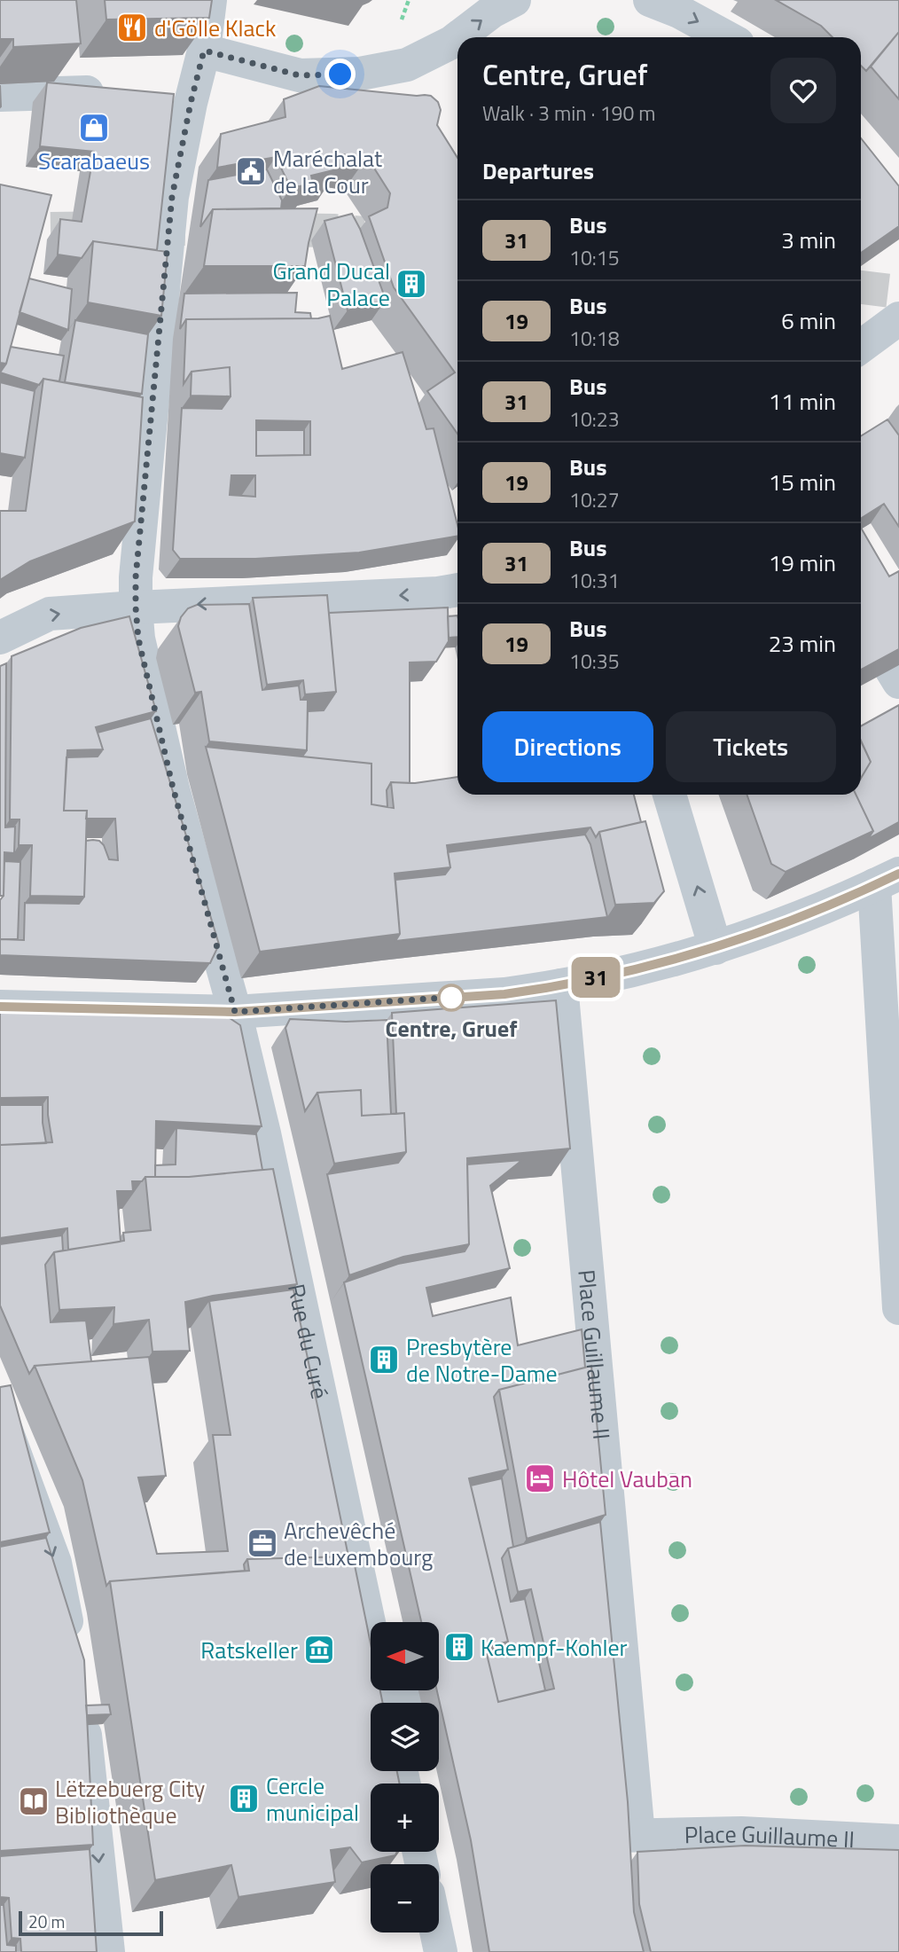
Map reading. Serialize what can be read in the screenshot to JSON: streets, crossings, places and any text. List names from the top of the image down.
{
  "streets": {
    "street": ["Rue du Curé", "Place Guillaume II"]
  },
  "places": {
    "restaurant": ["d'Gölle Klack"],
    "shop": ["Scarabaeus"],
    "public building": ["Maréchalat de la Cour"],
    "building": [
      "Grand Ducal Palace",
      "Presbytère de Notre-Dame",
      "Kaempf-Kohler",
      "Cercle municipal"
    ],
    "other": ["Centre, Gruef"],
    "hotel": ["Hôtel Vauban"],
    "office": ["Archevêché de Luxembourg"],
    "museum": ["Ratskeller"],
    "library": ["Lëtzebuerg City Bibliothèque"]
  },
  "lines": ["bus line 31"],
  "scale_bar": "20 m",
  "north": "left",
  "page": {
    "on_map": "31",
    "heading": [
      ["Centre, Gruef", "Walk · 3 min · 190 m"],
      "Departures"
    ],
    "list": [
      {
        "mark": "31",
        "name": "Bus",
        "note": "10:15",
        "value": "3 min"
      },
      {
        "mark": "19",
        "name": "Bus",
        "note": "10:18",
        "value": "6 min"
      },
      {
        "mark": "31",
        "name": "Bus",
        "note": "10:23",
        "value": "11 min"
      },
      {
        "mark": "19",
        "name": "Bus",
        "note": "10:27",
        "value": "15 min"
      },
      {
        "mark": "31",
        "name": "Bus",
        "note": "10:31",
        "value": "19 min"
      },
      {
        "mark": "19",
        "name": "Bus",
        "note": "10:35",
        "value": "23 min"
      }
    ],
    "buttons": ["Directions", "Tickets"],
    "map_buttons": ["+", "−"],
    "scale": "20 m"
  }
}
